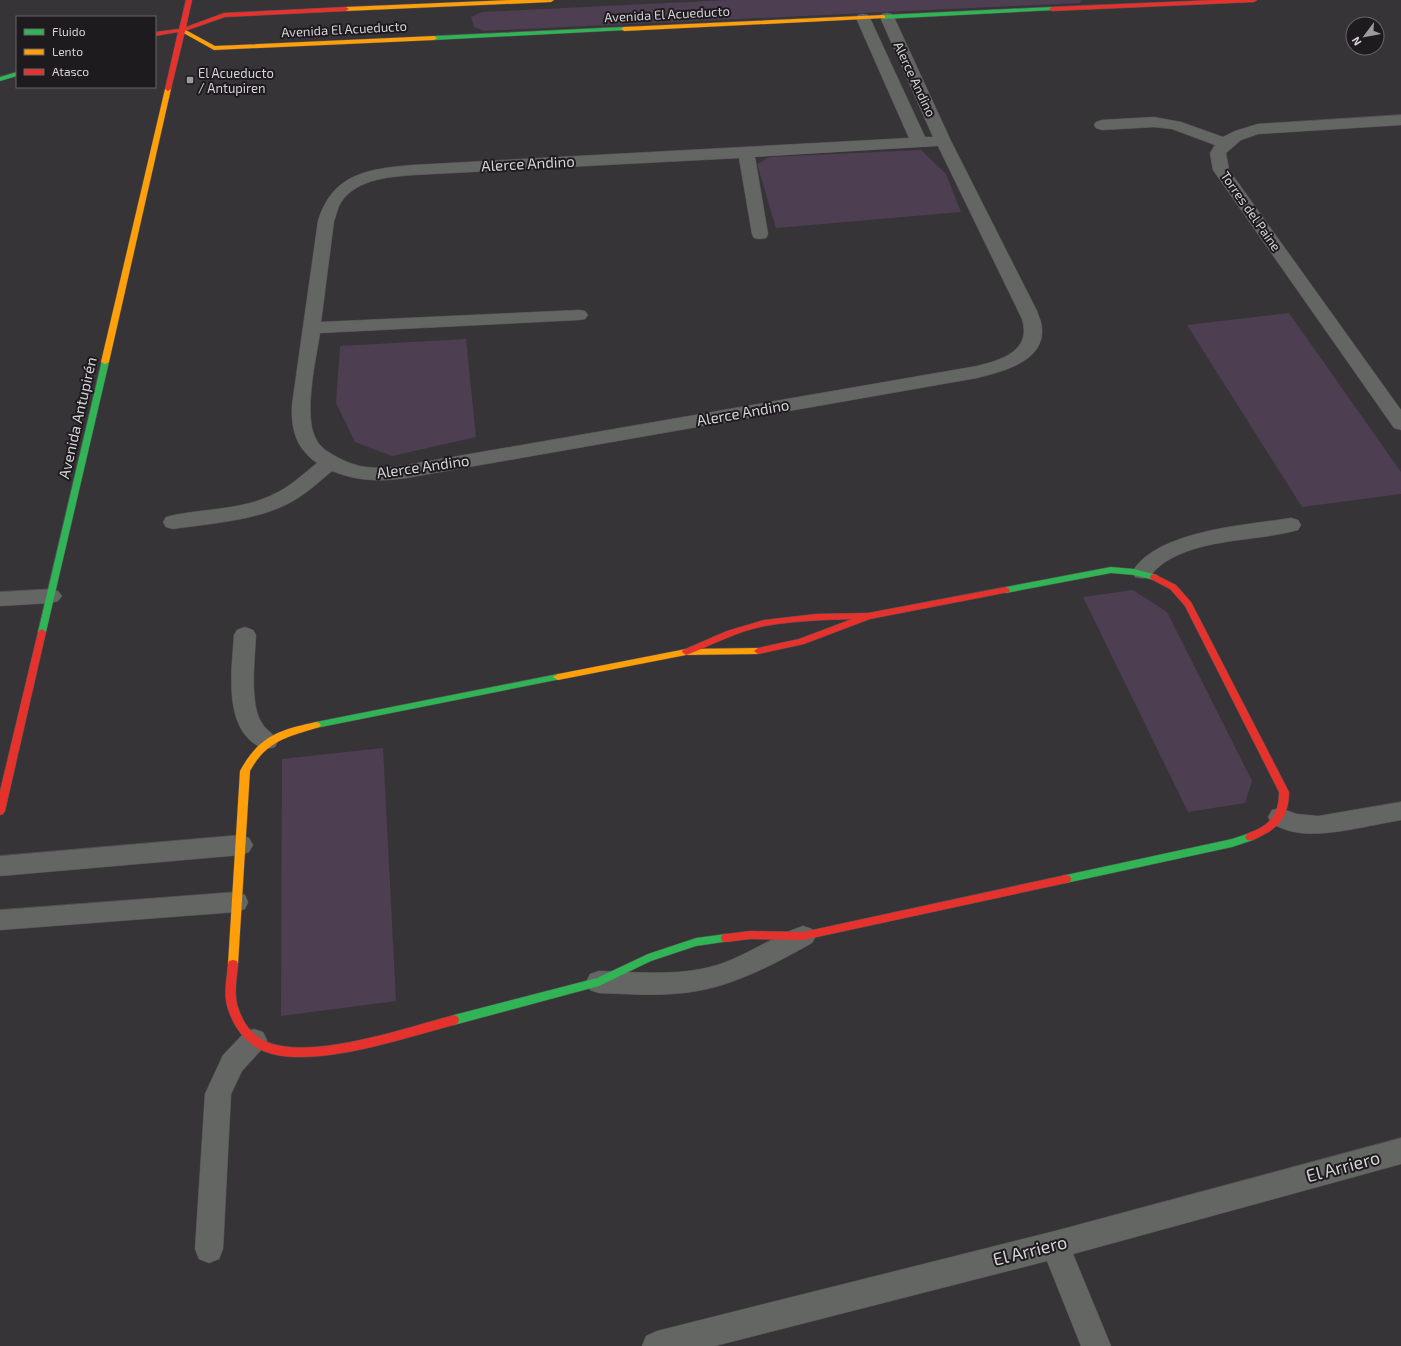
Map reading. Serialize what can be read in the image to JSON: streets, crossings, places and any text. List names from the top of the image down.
{
  "streets": {
    "street": [
      "Avenida El Acueducto",
      "Alerce Andino",
      "Torres del Paine",
      "Avenida Antupirén",
      "El Arriero"
    ]
  },
  "crossings": [
    ["Avenida El Acueducto", "Alerce Andino"],
    ["Avenida El Acueducto", "Avenida Antupirén"]
  ],
  "places": {
    "transit": ["El Acueducto / Antupiren"]
  },
  "legend": ["Fluido", "Lento", "Atasco"],
  "north": "bottom left"
}
